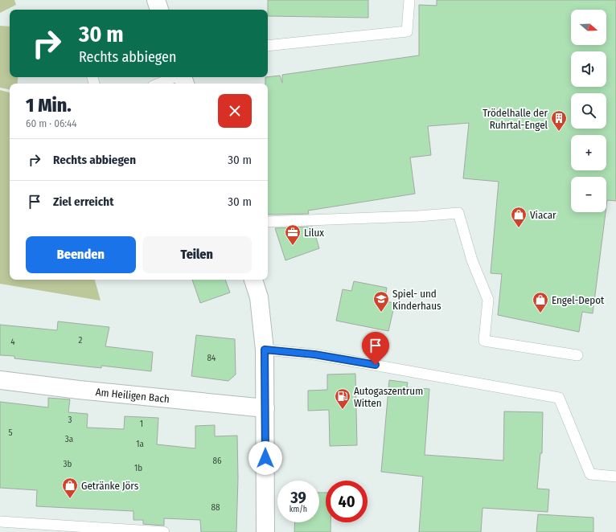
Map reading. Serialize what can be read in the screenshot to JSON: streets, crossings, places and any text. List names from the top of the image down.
{
  "streets": {
    "street": ["Am Heiligen Bach"]
  },
  "places": {
    "building": ["Trödelhalle der Ruhrtal-Engel"],
    "shop": ["Viacar", "Engel-Depot", "Getränke Jörs"],
    "office": ["Lilux"],
    "school or university": ["Spiel- und Kinderhaus"],
    "fuel station": ["Autogaszentrum Witten"]
  },
  "house_numbers": [
    "2",
    "4",
    "84",
    "3",
    "1",
    "5",
    "3a",
    "1a",
    "86",
    "3b",
    "1b",
    "88"
  ],
  "north": "right",
  "page": {
    "map_buttons": ["+", "−"],
    "turn": ["30 m", "Rechts abbiegen"],
    "heading": ["1 Min.", "60 m · 06:44"],
    "list": [
      {
        "name": "Rechts abbiegen",
        "value": "30 m"
      },
      {
        "name": "Ziel erreicht",
        "value": "30 m"
      }
    ],
    "buttons": ["Beenden", "Teilen"],
    "speed": "39 km/h",
    "limit": "40"
  }
}
